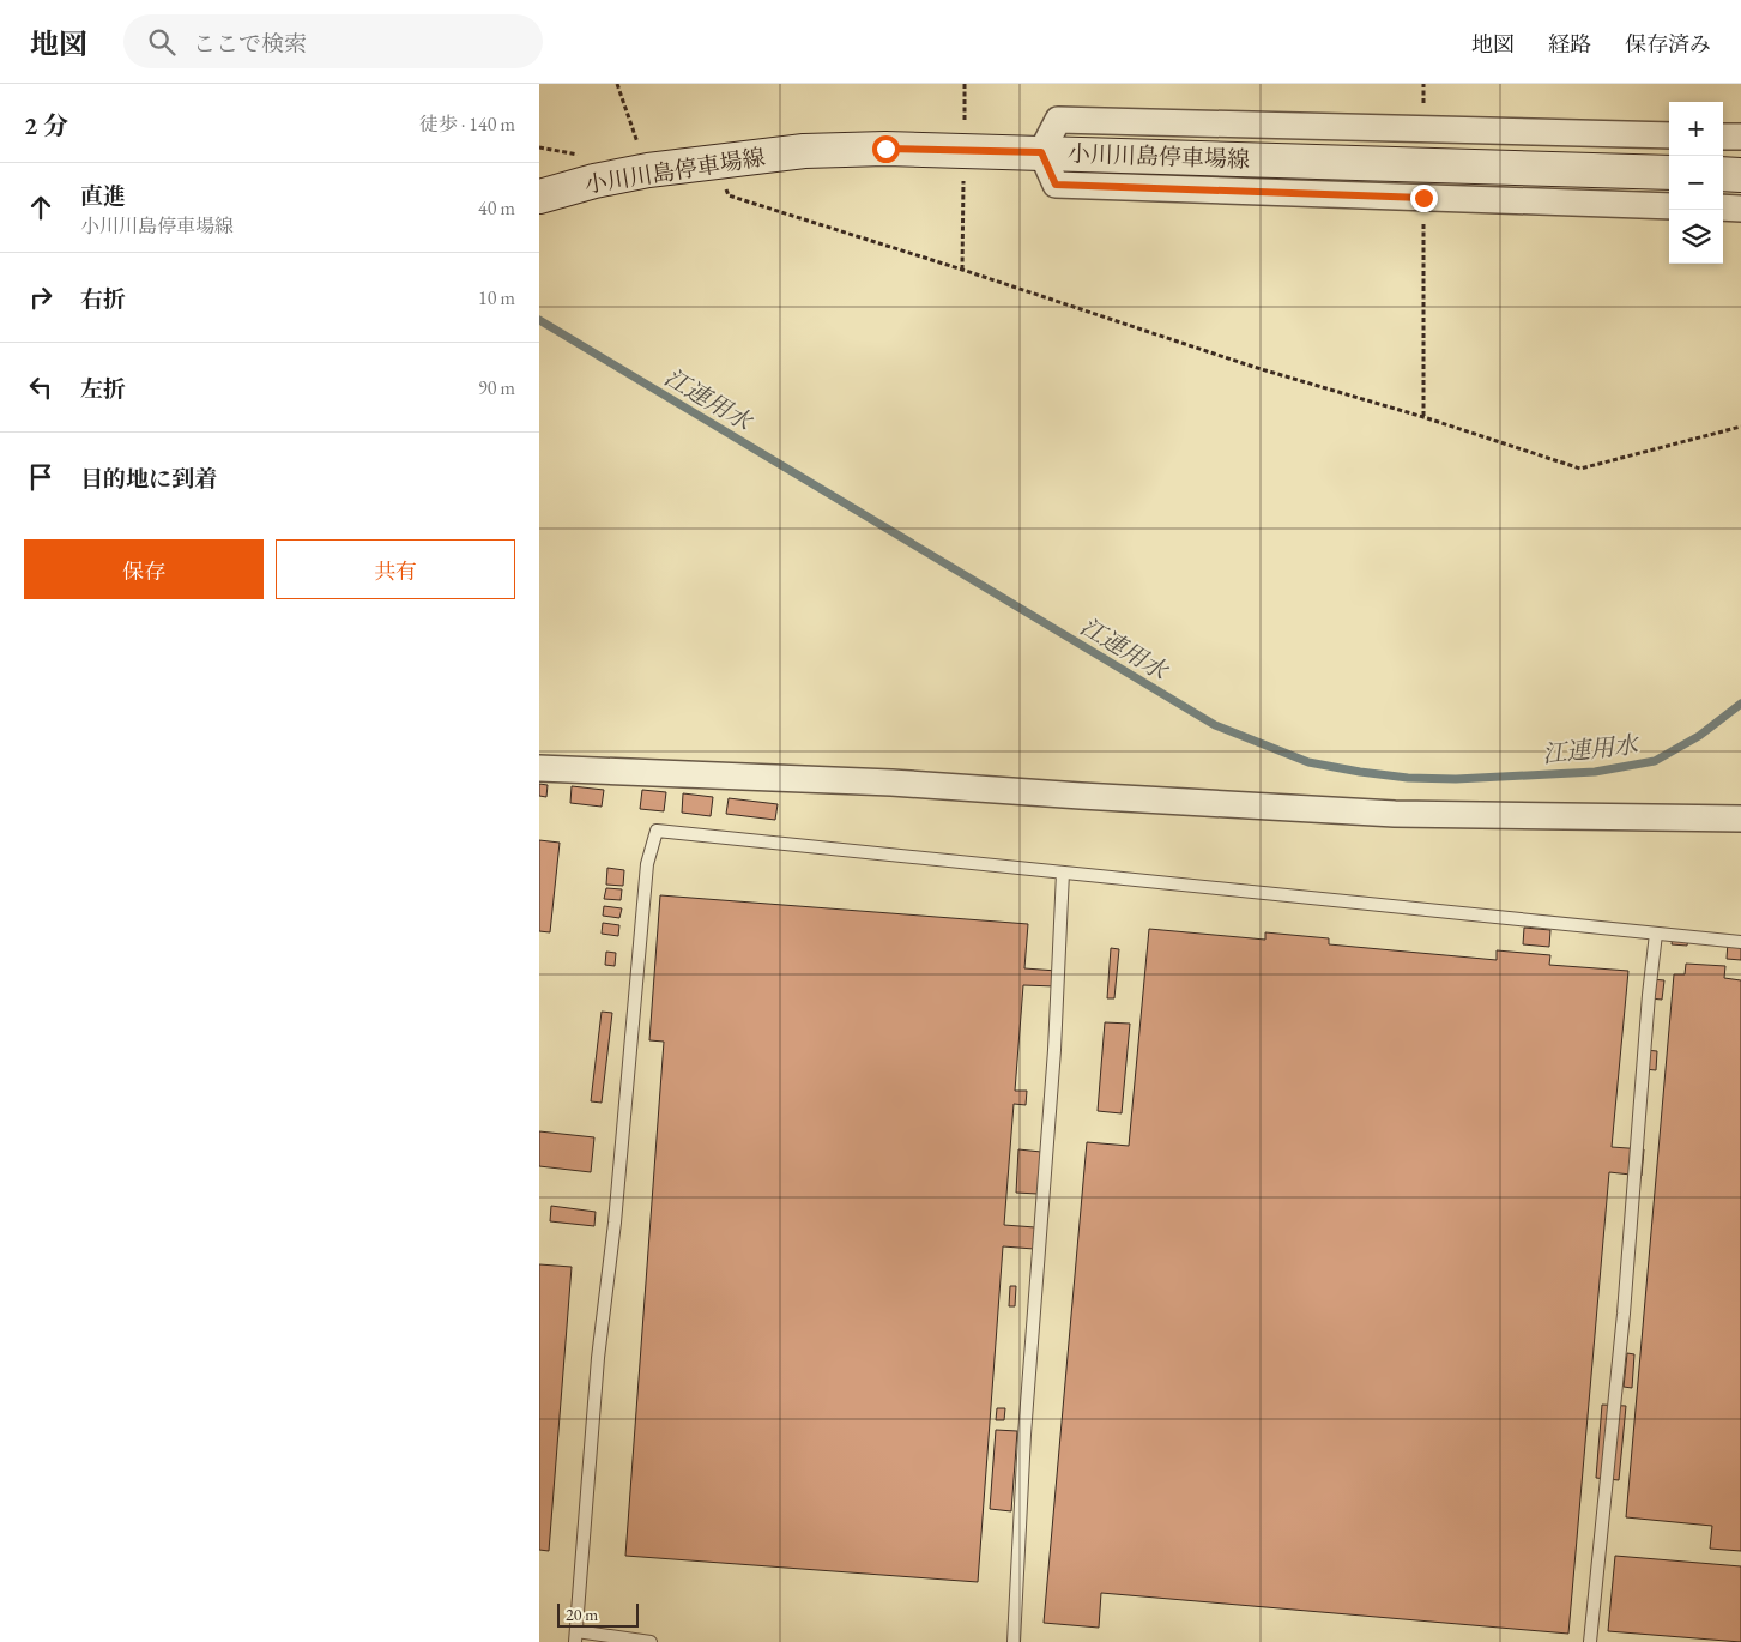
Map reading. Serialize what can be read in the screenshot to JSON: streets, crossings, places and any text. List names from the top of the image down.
{
  "streets": {
    "main road": ["小川川島停車場線"]
  },
  "water": ["江連用水"],
  "scale_bar": "20 m",
  "page": {
    "header": "地図",
    "search": "ここで検索",
    "nav": ["地図", "経路", "保存済み"],
    "heading": ["2 分", "徒歩 · 140 m"],
    "map_buttons": ["+", "−"],
    "list": [
      ["直進", "小川川島停車場線", "40 m"],
      ["右折", "10 m"],
      ["左折", "90 m"],
      "目的地に到着"
    ],
    "buttons": ["保存", "共有"],
    "scale": "20 m"
  }
}
